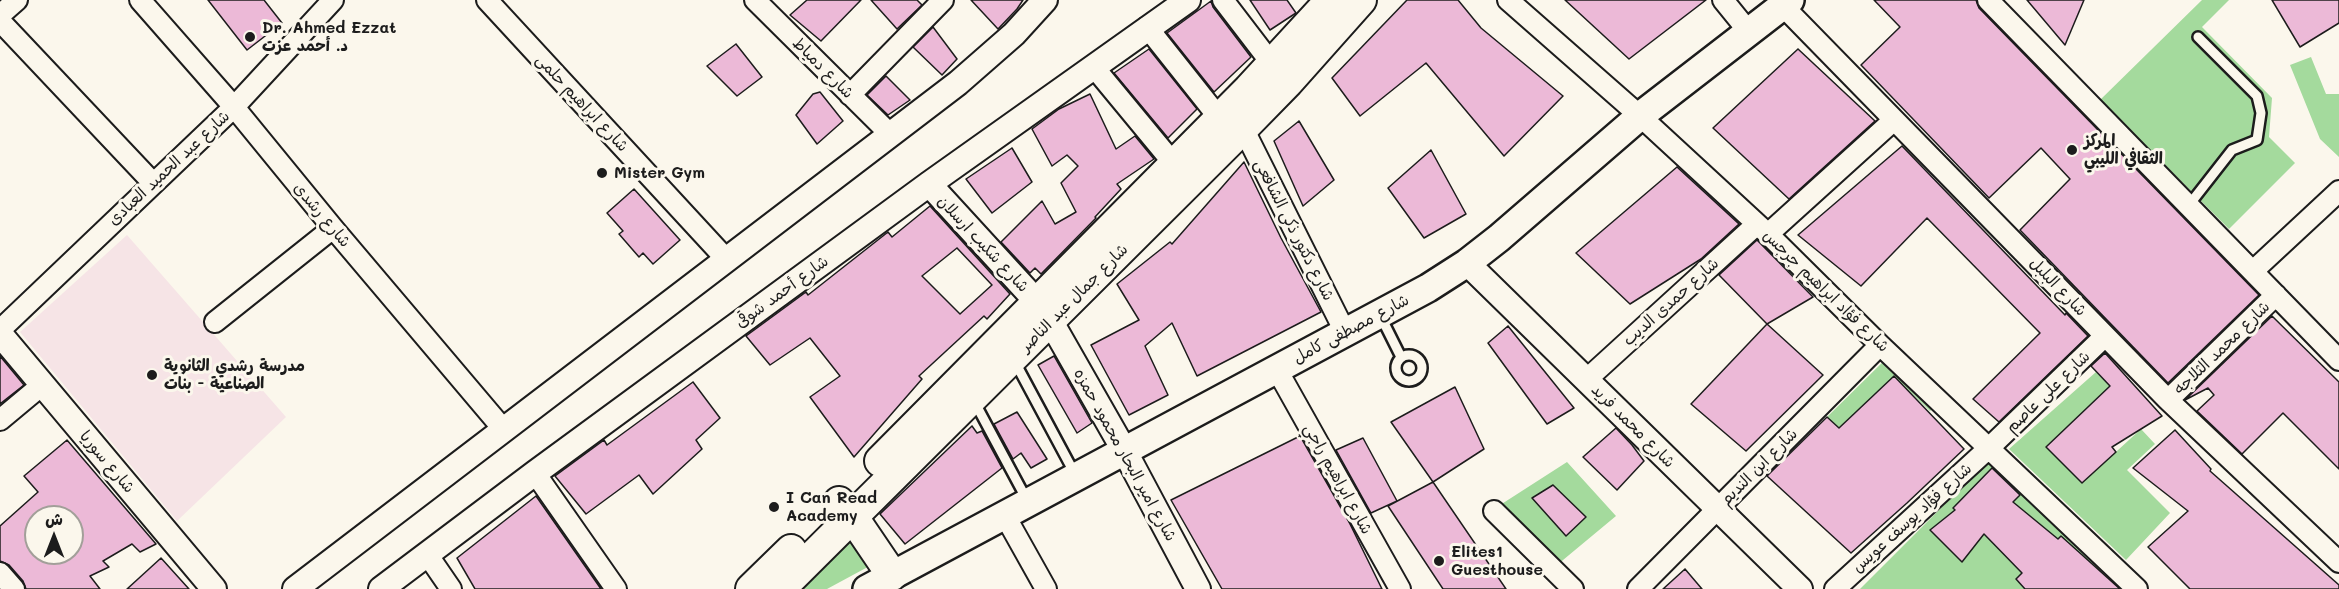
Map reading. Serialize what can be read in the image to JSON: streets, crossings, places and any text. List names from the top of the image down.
{
  "streets": {
    "main road": ["شارع جمال عبد الناصر", "شارع مصطفى كامل"],
    "street": [
      "شارع دمياط",
      "شارع ابراهيم حلمى",
      "شارع عبد الحميد العبادى",
      "شارع رشدى",
      "شارع دكتور ذكى الشافعى",
      "شارع شكيب ارسلان",
      "شارع البلبل",
      "شارع فؤاد ابراهيم جرجس",
      "شارع أحمد شوقى",
      "شارع حمدى الديب",
      "شارع محمد الثلاجه",
      "شارع على عاصم",
      "شارع محمد فريد",
      "شارع امير البحار محمود حمزه",
      "شارع سوريا",
      "شارع ابن النديم",
      "شارع ابراهيم راجي",
      "شارع فؤاد يوسف عويس"
    ]
  },
  "crossings": [
    ["شارع عبد الحميد العبادى", "شارع رشدى"],
    ["شارع عبد الحميد العبادى", "شارع سوريا"],
    ["شارع دكتور ذكى الشافعى", "شارع أحمد شوقى"],
    ["شارع دكتور ذكى الشافعى", "شارع جمال عبد الناصر"],
    ["شارع دكتور ذكى الشافعى", "شارع مصطفى كامل"],
    ["شارع شكيب ارسلان", "شارع أحمد شوقى"],
    ["شارع شكيب ارسلان", "شارع جمال عبد الناصر"],
    ["شارع شكيب ارسلان", "شارع امير البحار محمود حمزه"],
    ["شارع البلبل", "شارع حمدى الديب"],
    ["شارع البلبل", "شارع مصطفى كامل"],
    ["شارع البلبل", "شارع محمد الثلاجه"],
    ["شارع البلبل", "شارع على عاصم"],
    ["شارع فؤاد ابراهيم جرجس", "شارع حمدى الديب"],
    ["شارع فؤاد ابراهيم جرجس", "شارع مصطفى كامل"],
    ["شارع فؤاد ابراهيم جرجس", "شارع على عاصم"],
    ["شارع فؤاد ابراهيم جرجس", "شارع ابن النديم"],
    ["شارع فؤاد ابراهيم جرجس", "شارع فؤاد يوسف عويس"],
    ["شارع جمال عبد الناصر", "شارع امير البحار محمود حمزه"],
    ["شارع حمدى الديب", "شارع محمد فريد"],
    ["شارع مصطفى كامل", "شارع محمد فريد"],
    ["شارع مصطفى كامل", "شارع امير البحار محمود حمزه"],
    ["شارع مصطفى كامل", "شارع ابراهيم راجي"],
    ["شارع على عاصم", "شارع فؤاد يوسف عويس"],
    ["شارع محمد فريد", "شارع ابن النديم"]
  ],
  "places": [
    "Dr. Ahmed Ezzat د. أحمد عزت",
    "المركز الثقافي الليبي",
    "Mister Gym",
    "مدرسة رشدي الثانوية الصناعية - بنات",
    "I Can Read Academy",
    "Elites1 Guesthouse"
  ],
  "north": "top"
}
